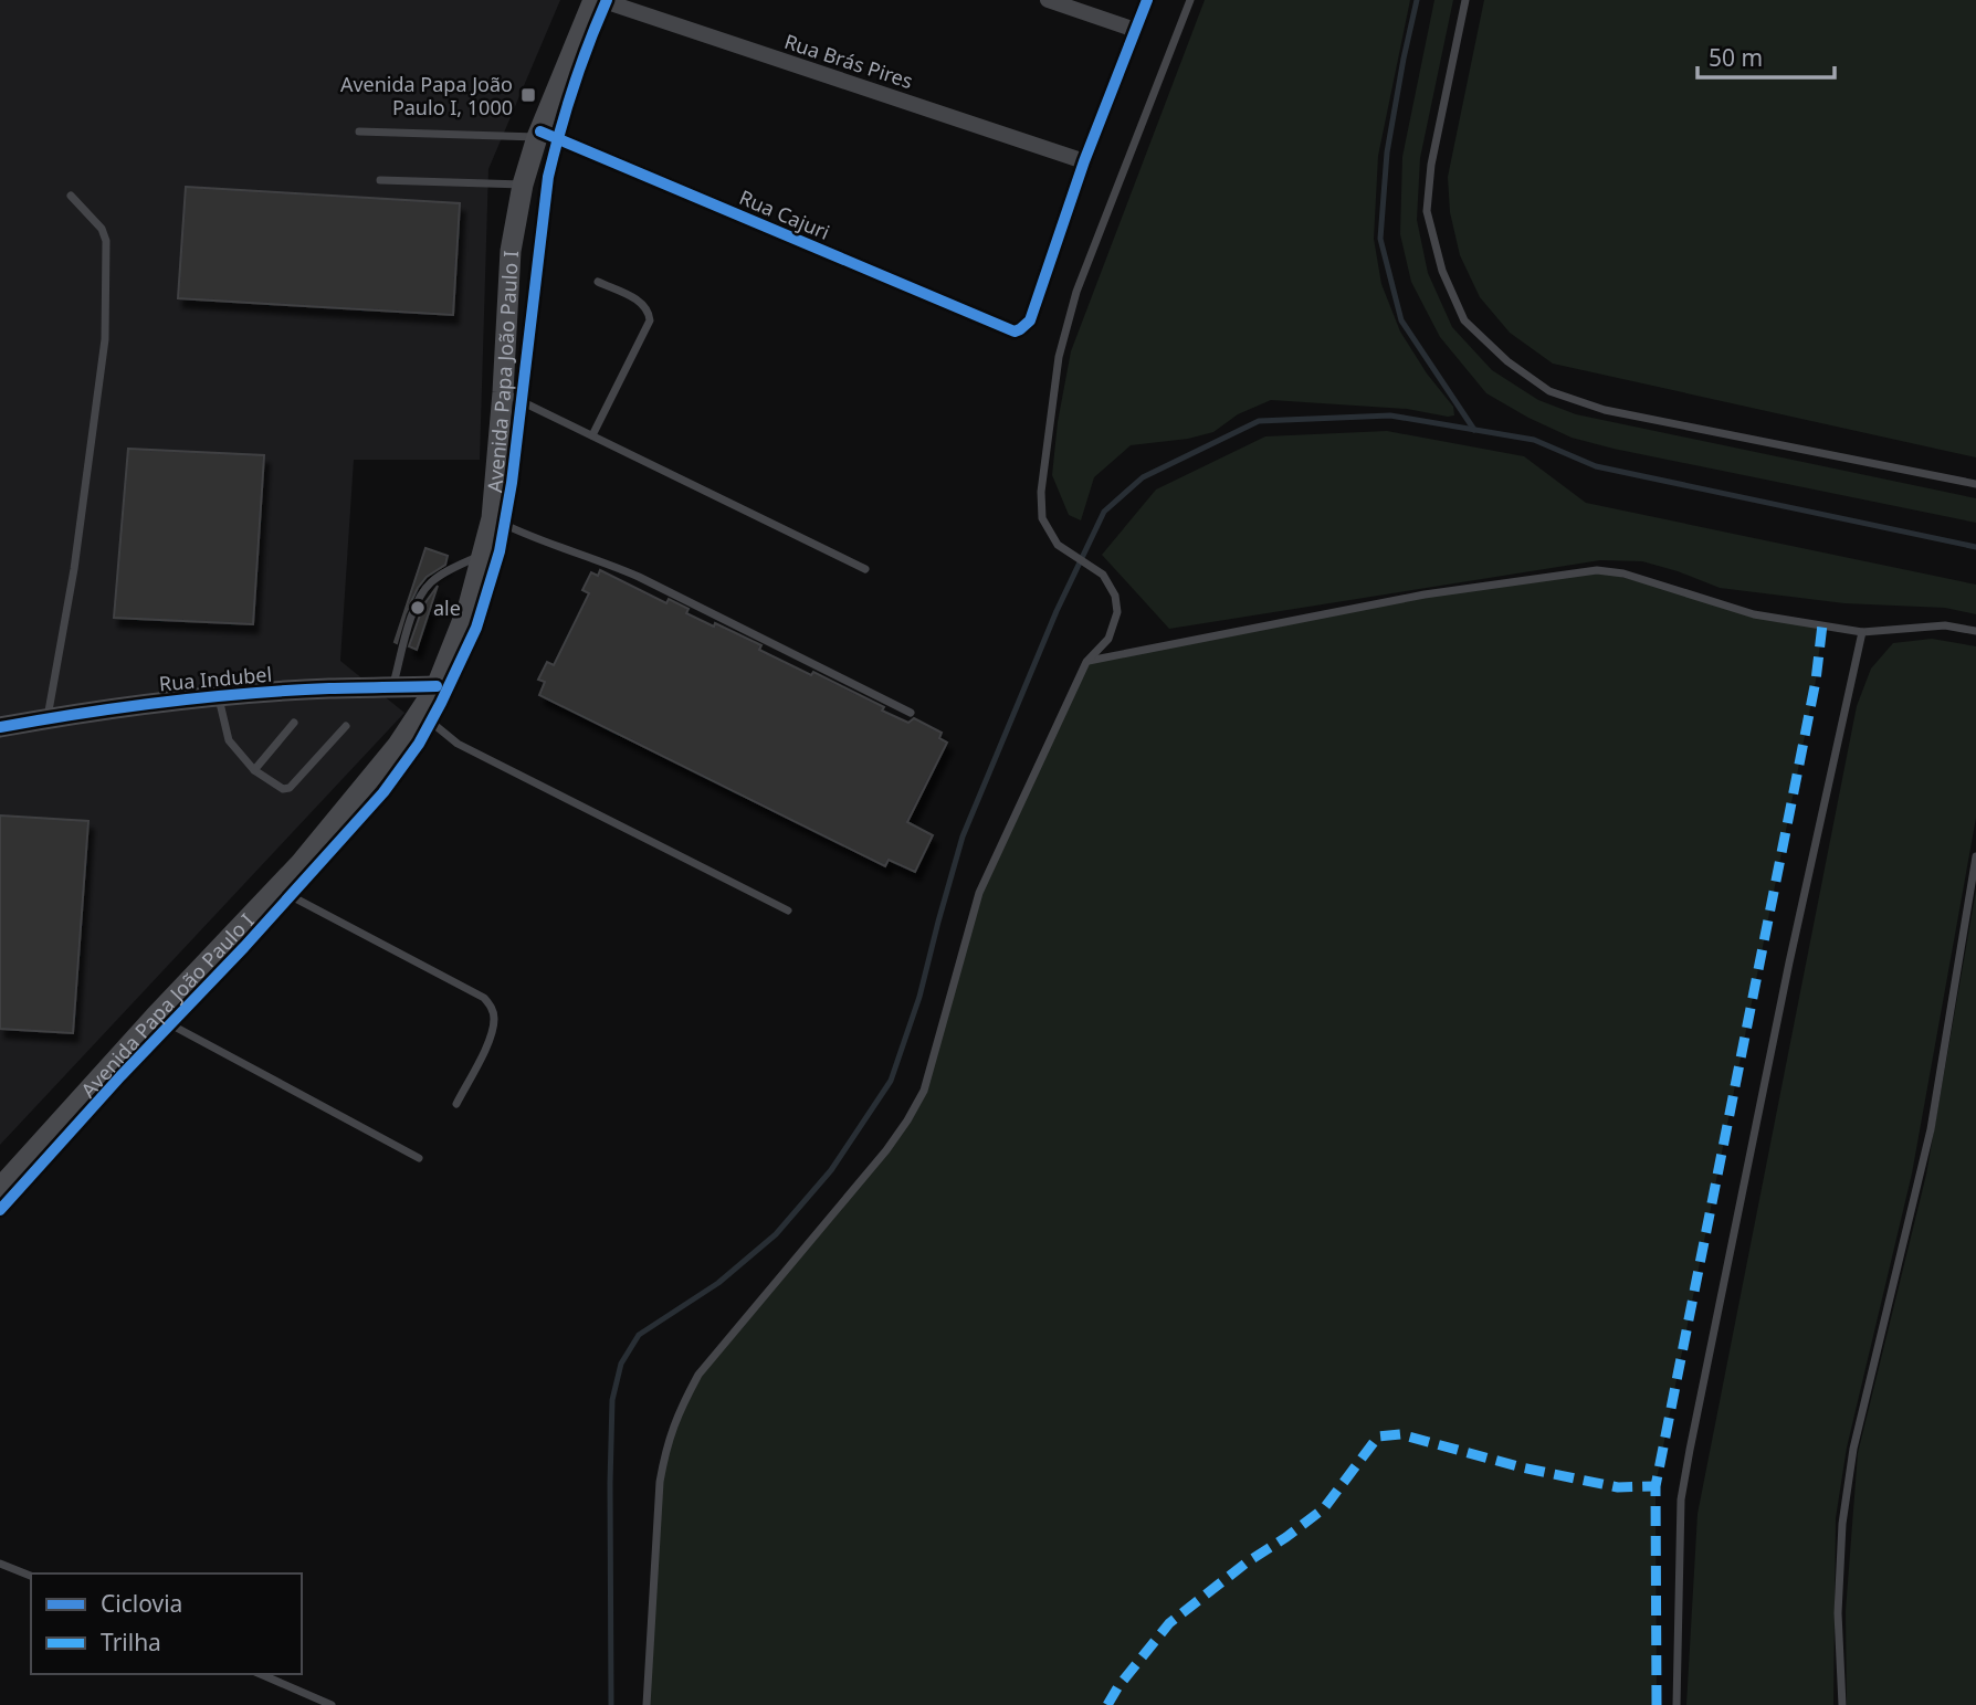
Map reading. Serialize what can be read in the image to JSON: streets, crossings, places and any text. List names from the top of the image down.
{
  "streets": {
    "main road": ["Avenida Papa João Paulo I", "Rua Indubel"],
    "street": ["Rua Brás Pires", "Rua Cajuri"]
  },
  "crossings": [
    ["Rua Brás Pires", "Rua Cajuri"],
    ["Rua Cajuri", "Avenida Papa João Paulo I"],
    ["Avenida Papa João Paulo I", "Rua Indubel"]
  ],
  "places": {
    "transit": ["Avenida Papa João Paulo I, 1000"],
    "other": ["ale"]
  },
  "legend": ["Ciclovia", "Trilha"],
  "scale_bar": "50 m"
}
